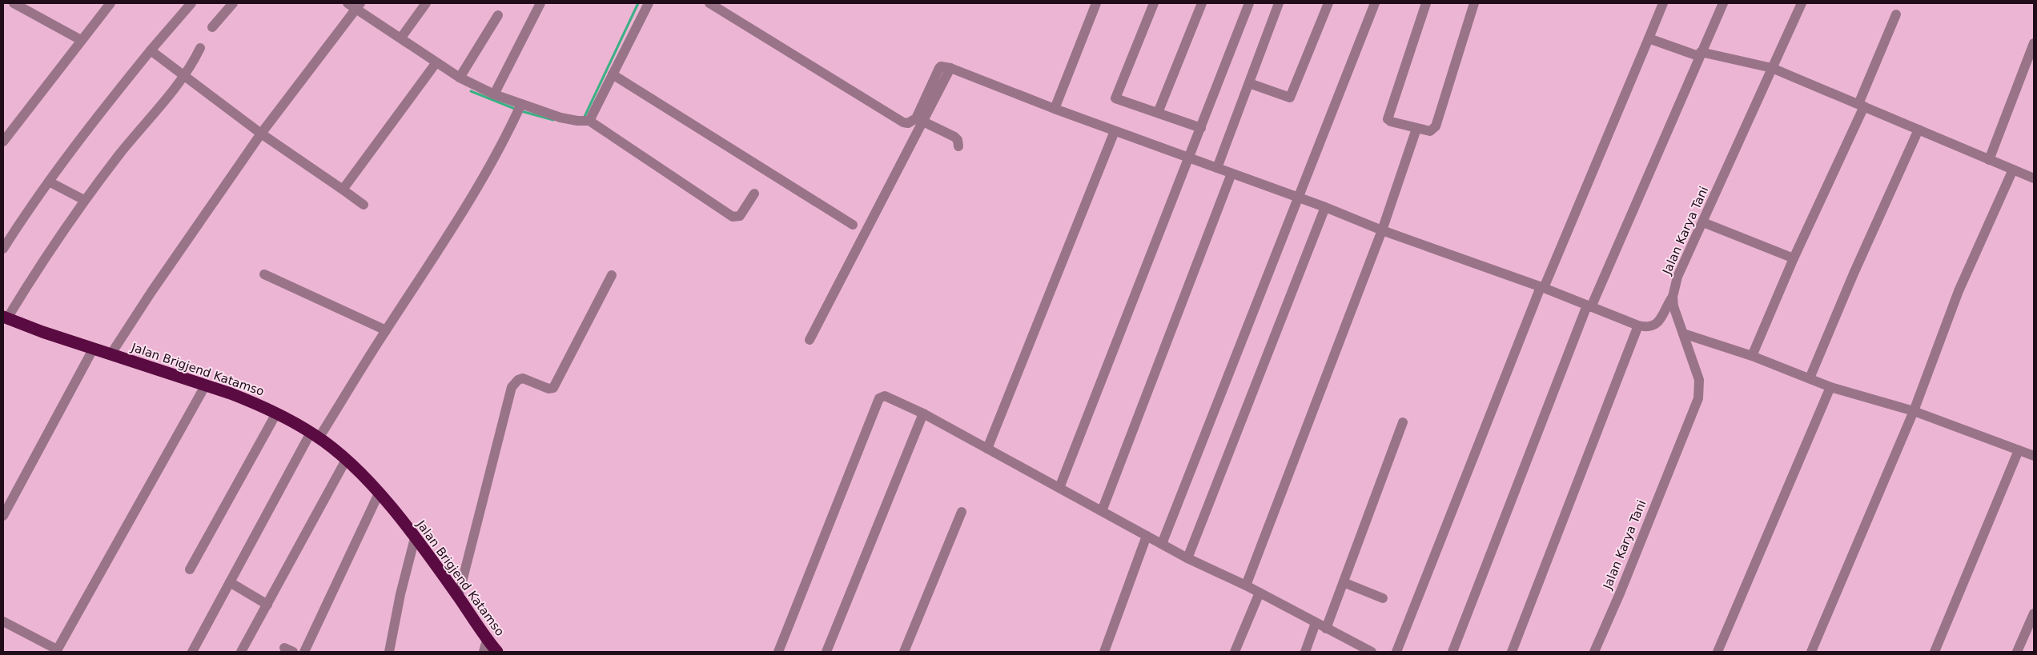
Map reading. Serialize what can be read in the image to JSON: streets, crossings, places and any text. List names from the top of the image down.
{
  "streets": {
    "highway": ["Jalan Brigjend Katamso"],
    "street": ["Jalan Karya Tani"]
  }
}
